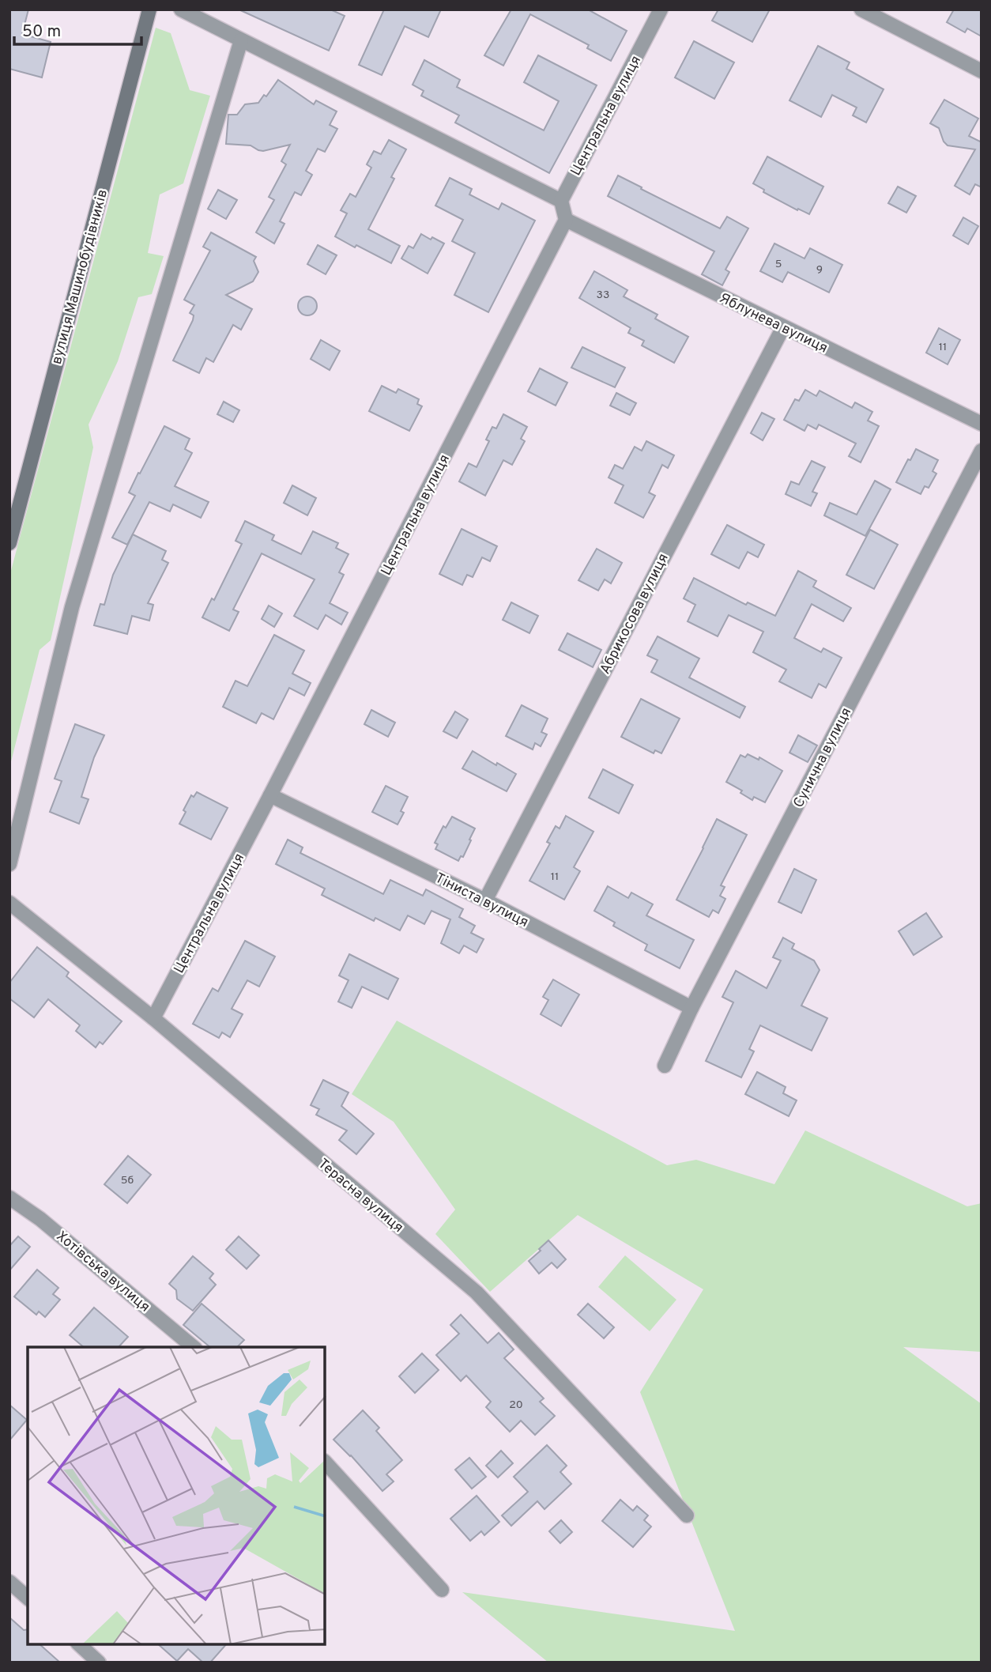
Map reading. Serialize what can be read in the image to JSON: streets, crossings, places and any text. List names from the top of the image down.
{
  "streets": {
    "street": [
      "Центральна вулиця",
      "вулиця Машинобудівників",
      "Яблунева вулиця",
      "Абрикосова вулиця",
      "Сунична вулиця",
      "Тіниста вулиця",
      "Терасна вулиця",
      "Хотівська вулиця"
    ]
  },
  "crossings": [
    ["Центральна вулиця", "Яблунева вулиця"],
    ["Центральна вулиця", "Тіниста вулиця"],
    ["Центральна вулиця", "Терасна вулиця"],
    ["Яблунева вулиця", "Абрикосова вулиця"],
    ["Абрикосова вулиця", "Тіниста вулиця"],
    ["Сунична вулиця", "Тіниста вулиця"]
  ],
  "house_numbers": [
    "5",
    "9",
    "33",
    "11",
    "11",
    "5б",
    "20"
  ],
  "scale_bar": "50 m"
}
